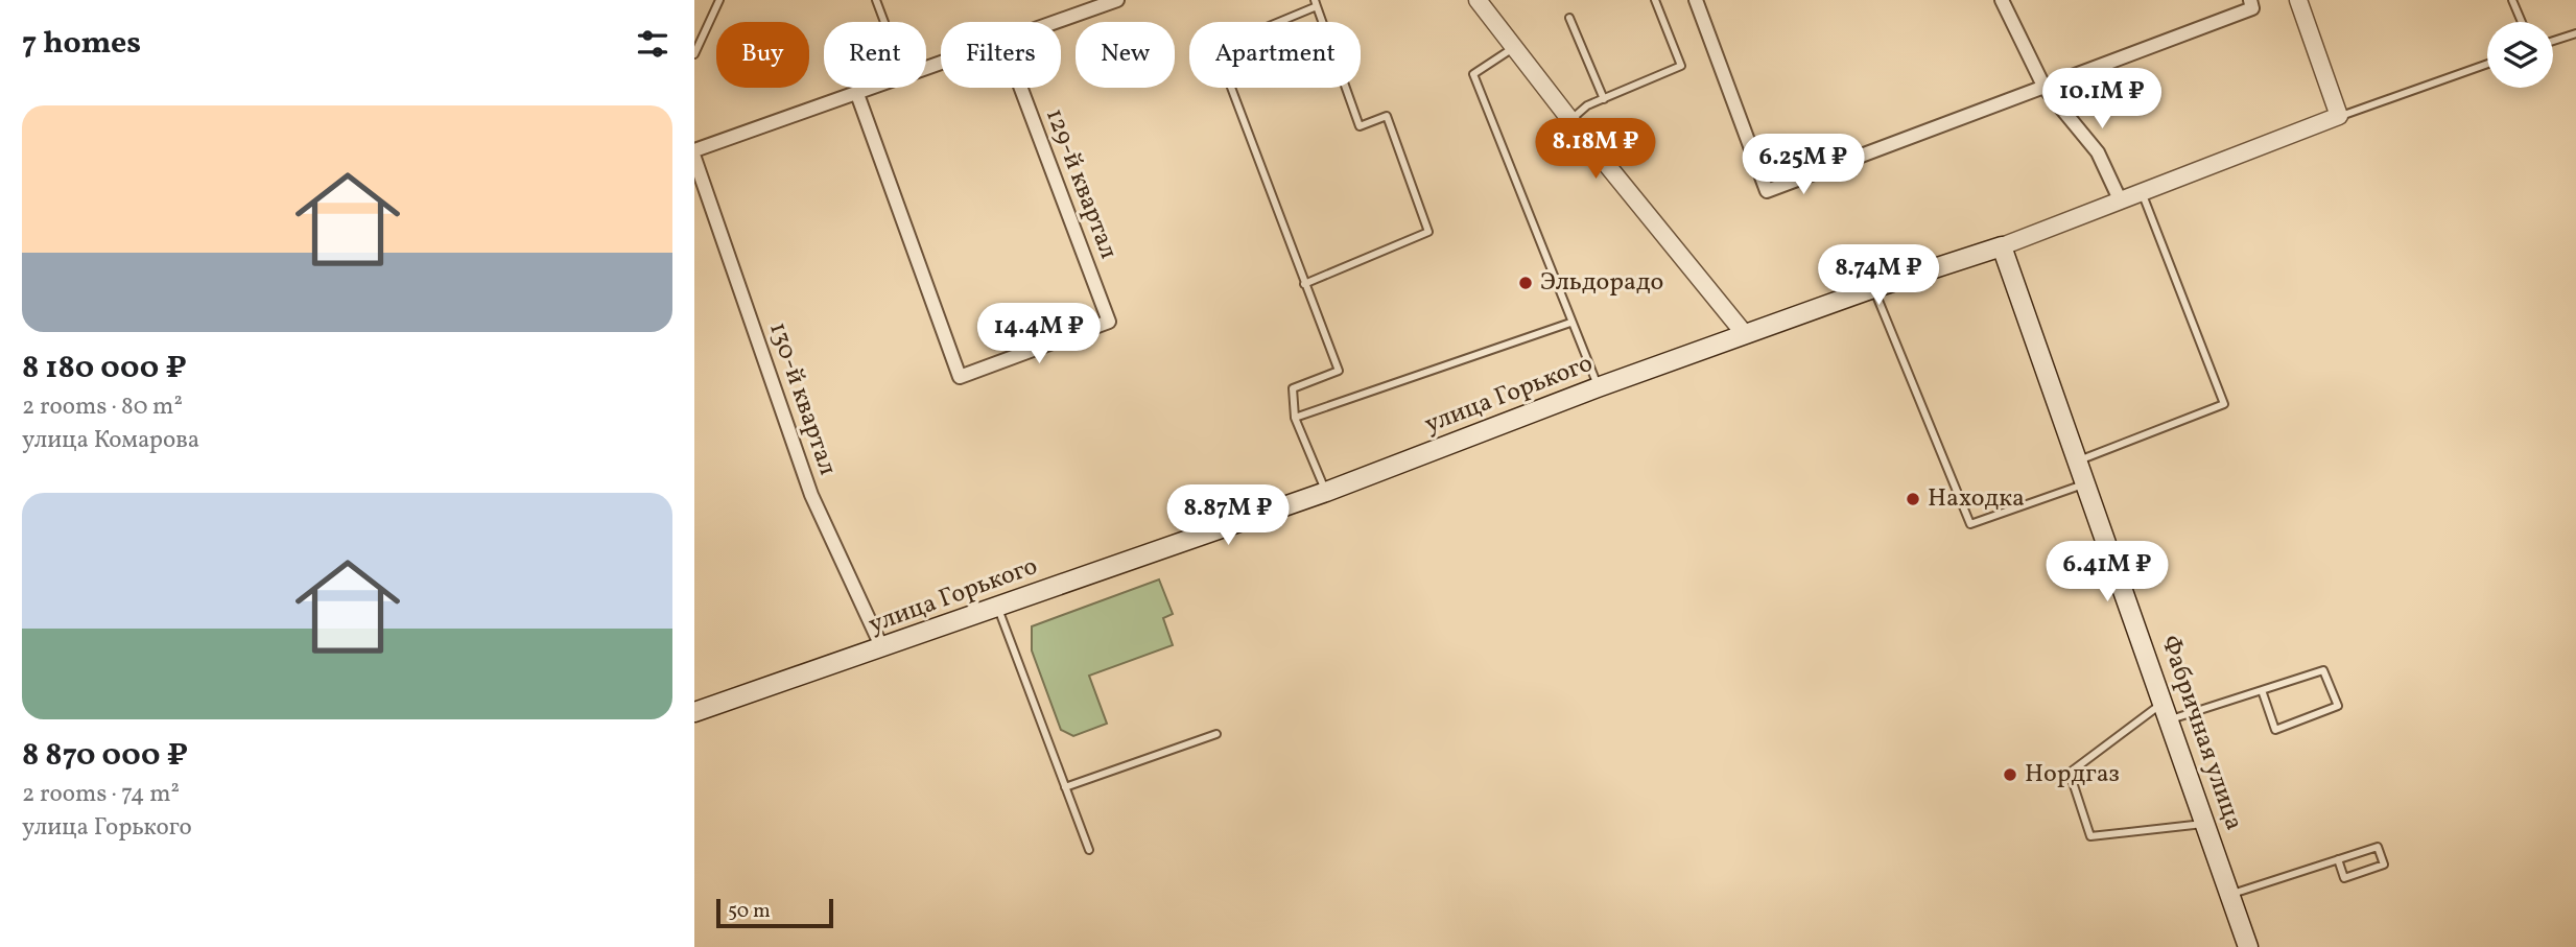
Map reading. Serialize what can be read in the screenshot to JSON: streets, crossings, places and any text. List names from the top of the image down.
{
  "streets": {
    "main road": ["улица Горького", "Фабричная улица"],
    "street": ["129-й квартал", "130-й квартал"]
  },
  "crossings": [
    ["улица Горького", "130-й квартал"],
    ["улица Горького", "Фабричная улица"]
  ],
  "places": ["Эльдорадо", "Находка", "Нордгаз"],
  "scale_bar": "50 m",
  "page": {
    "heading": "7 homes",
    "chip": [
      "Buy",
      "Rent",
      "Filters",
      "New",
      "Apartment"
    ],
    "price": [
      "10.1M ₽",
      "8.18M ₽",
      "6.25M ₽",
      "8.74M ₽",
      "14.4M ₽",
      "8.87M ₽",
      "6.41M ₽"
    ],
    "list": [
      {
        "name": "8 180 000 ₽",
        "note": "2 rooms · 80 m² · улица Комарова"
      },
      {
        "name": "8 870 000 ₽",
        "note": "2 rooms · 74 m² · улица Горького"
      }
    ],
    "scale": "50 m"
  }
}
